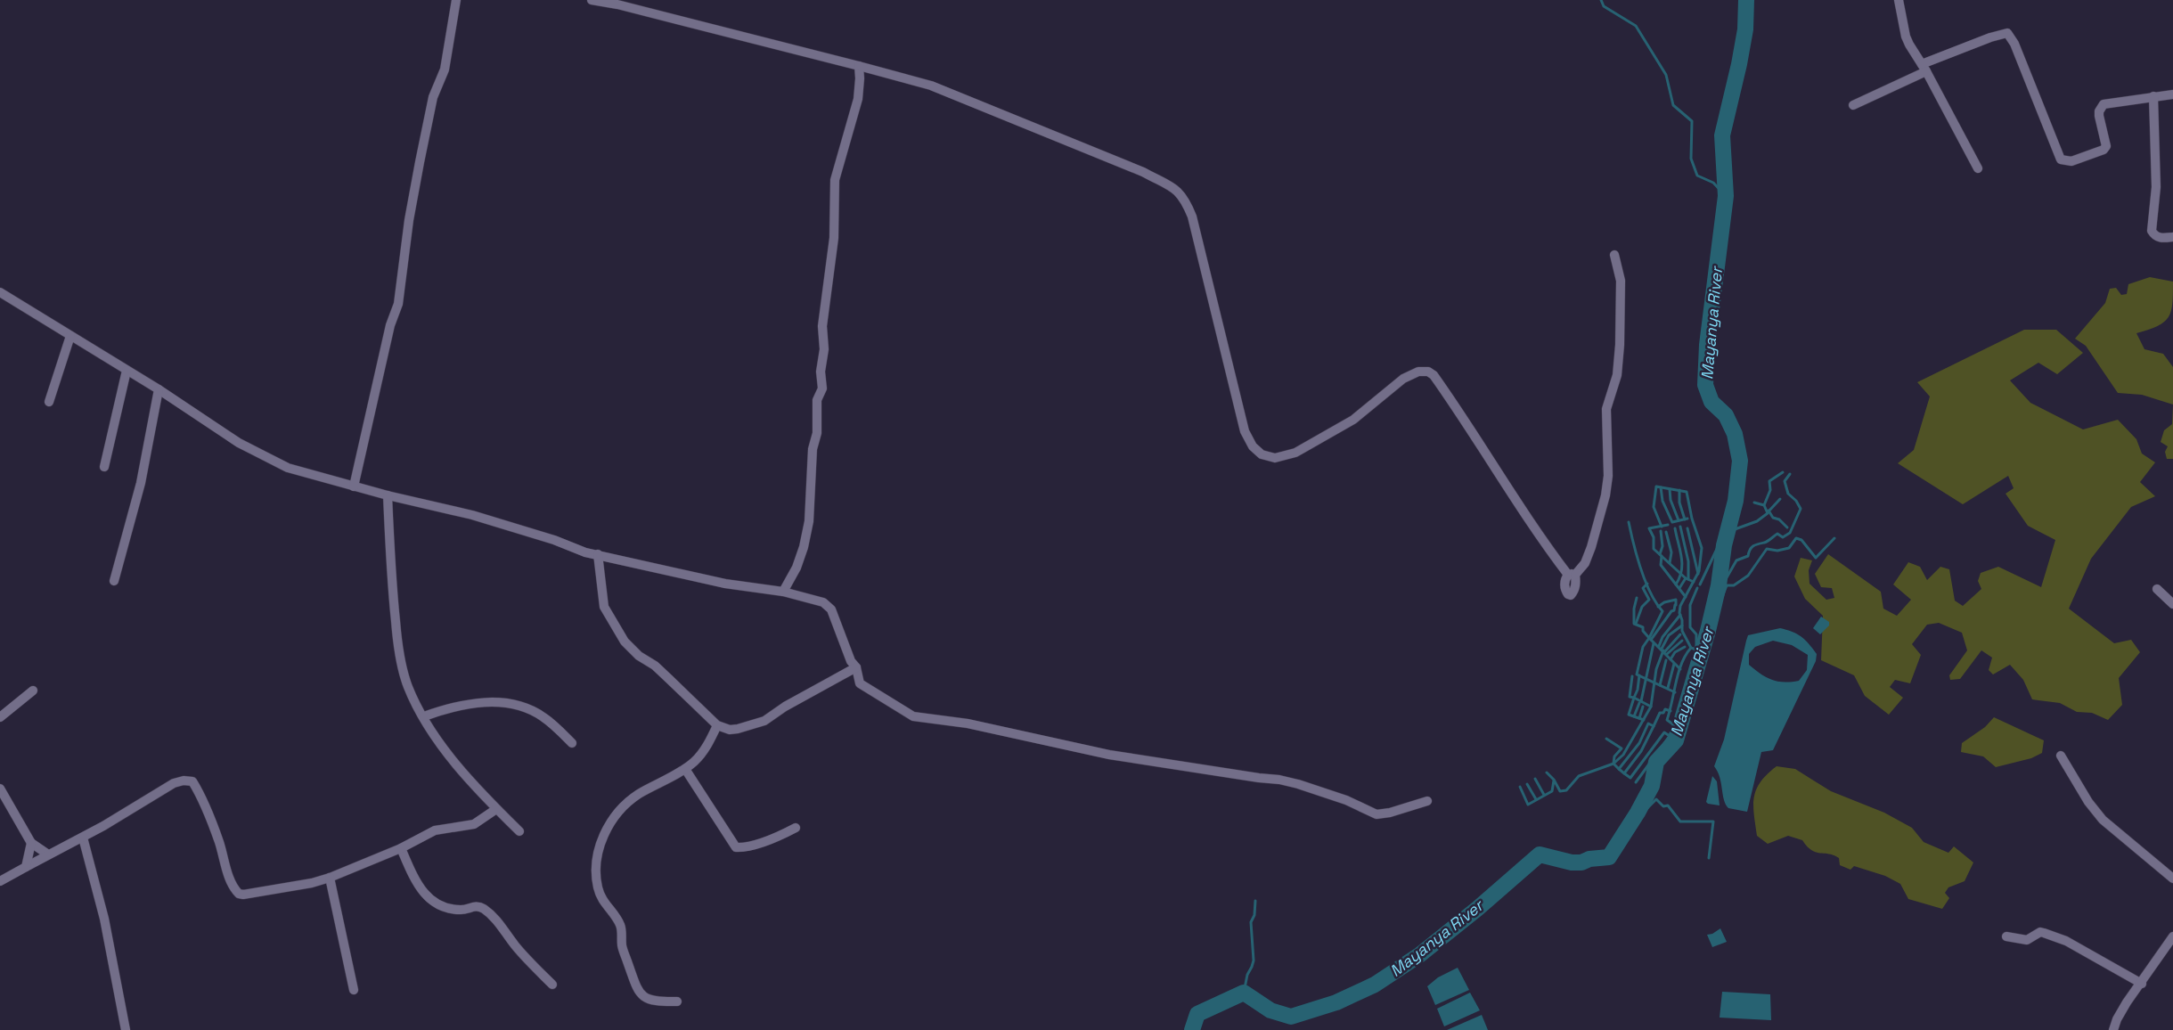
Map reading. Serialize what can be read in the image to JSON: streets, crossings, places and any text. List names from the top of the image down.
{
  "water": ["Mayanya River"]
}
